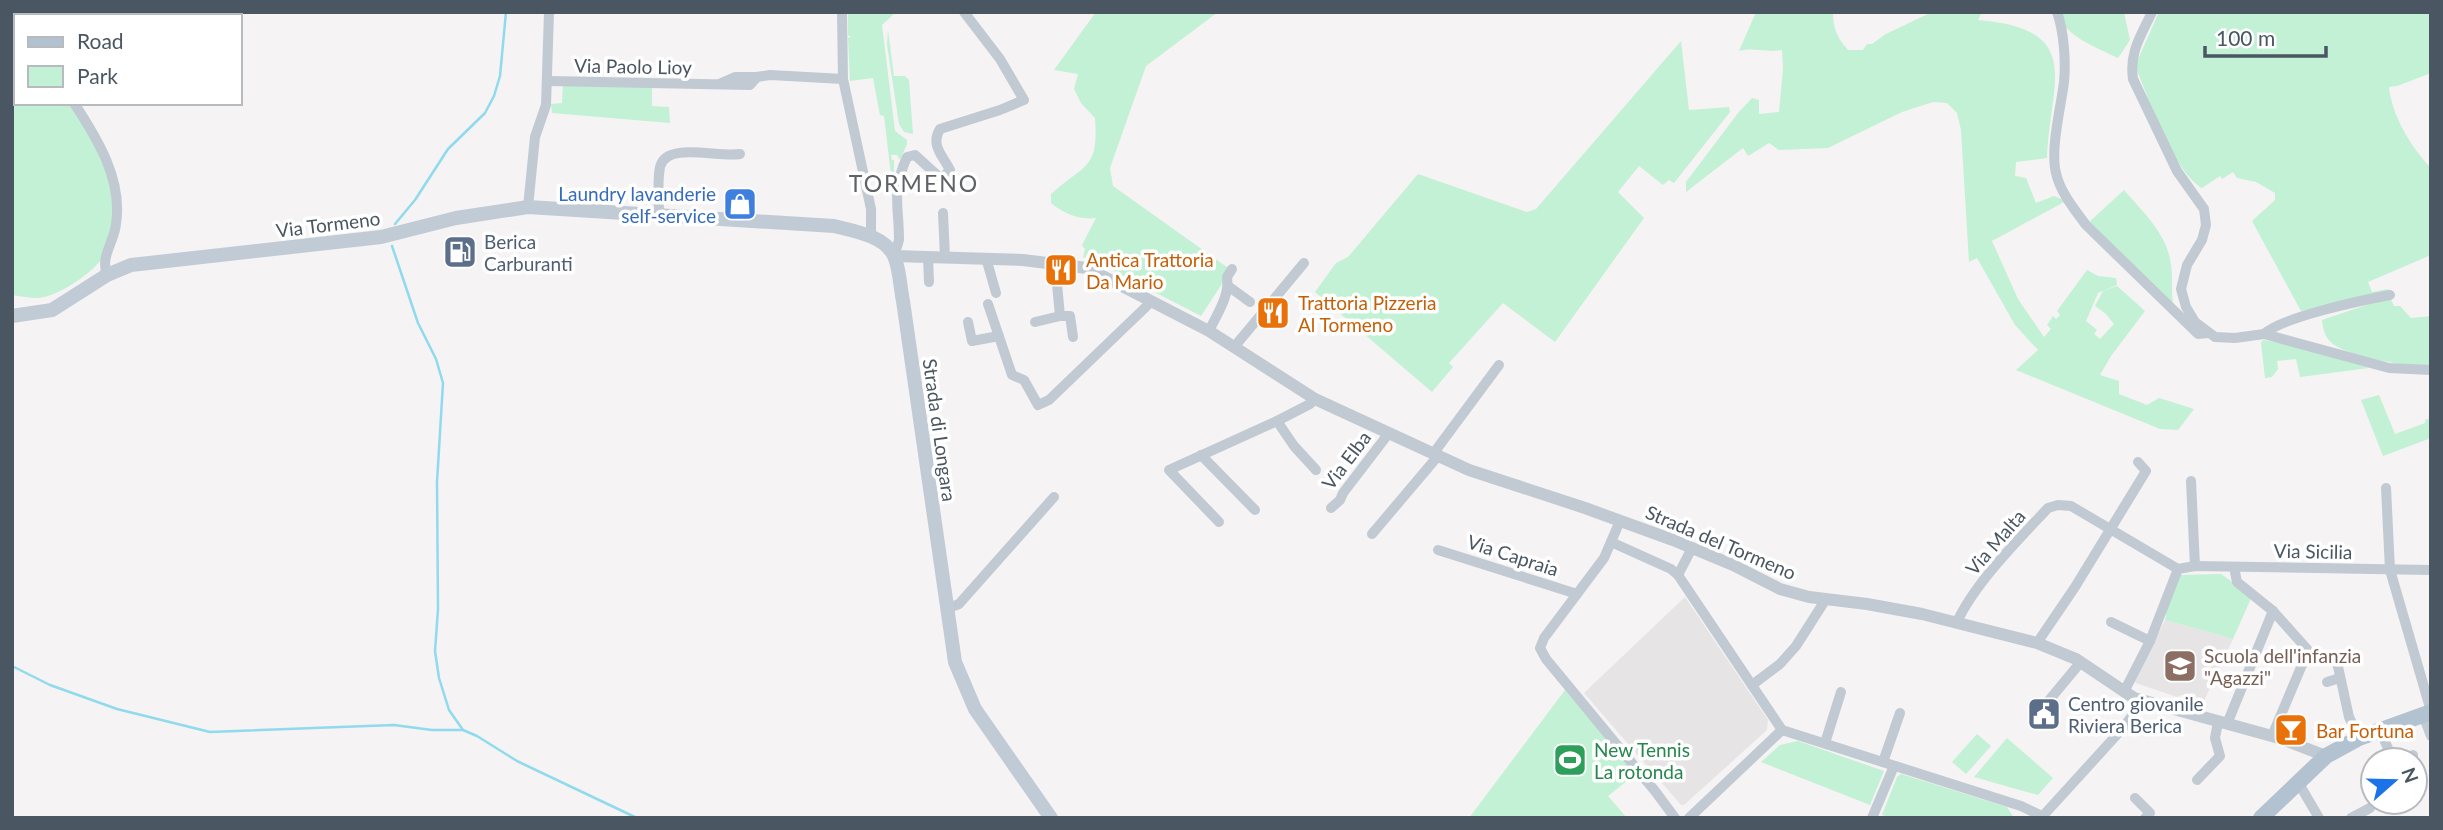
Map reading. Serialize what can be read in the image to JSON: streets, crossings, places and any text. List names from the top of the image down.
{
  "streets": {
    "main road": ["Via Tormeno", "Strada di Longara"],
    "street": [
      "Via Paolo Lioy",
      "Via Elba",
      "Strada del Tormeno",
      "Via Malta",
      "Via Sicilia",
      "Via Capraia"
    ]
  },
  "crossings": [
    ["Via Tormeno", "Strada di Longara"],
    ["Via Tormeno", "Strada del Tormeno"],
    ["Strada di Longara", "Strada del Tormeno"],
    ["Via Elba", "Strada del Tormeno"],
    ["Strada del Tormeno", "Via Malta"],
    ["Via Malta", "Via Sicilia"]
  ],
  "districts": ["TORMENO"],
  "places": {
    "shop": ["Laundry lavanderie self-service"],
    "fuel station": ["Berica Carburanti"],
    "restaurant": ["Antica Trattoria Da Mario", "Trattoria Pizzeria Al Tormeno"],
    "school or university": ["Scuola dell'infanzia \"Agazzi\""],
    "public building": ["Centro giovanile Riviera Berica"],
    "bar": ["Bar Fortuna"],
    "sports": ["New Tennis La rotonda"]
  },
  "legend": ["Road", "Park"],
  "scale_bar": "100 m",
  "north": "right"
}
